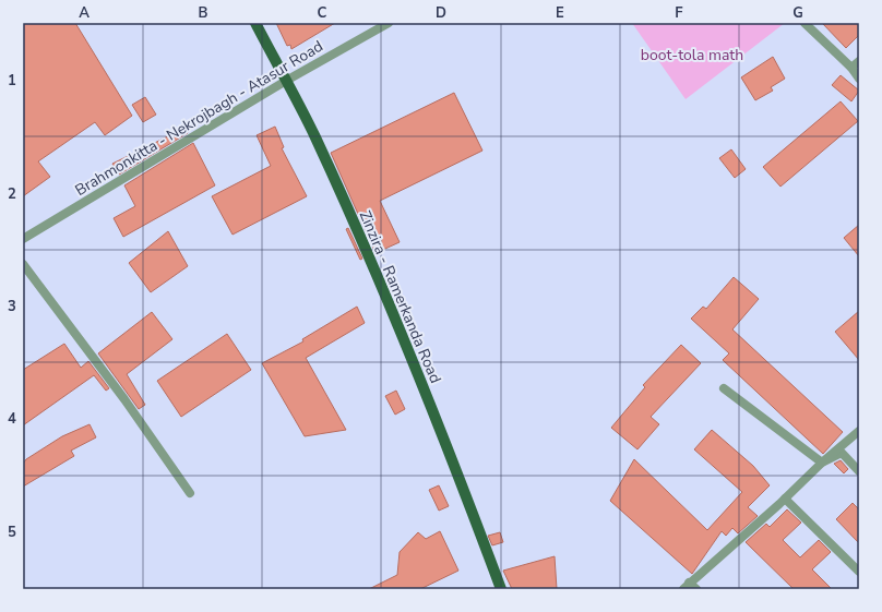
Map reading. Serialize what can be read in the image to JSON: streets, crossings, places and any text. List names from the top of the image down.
{
  "streets": {
    "main road": ["Zinzira - Ramerkanda Road"],
    "street": ["Brahmonkitta - Nekrojbagh - Atasur Road"]
  },
  "crossings": [
    ["Brahmonkitta - Nekrojbagh - Atasur Road", "Zinzira - Ramerkanda Road"]
  ],
  "parks": ["boot-tola math"],
  "grid": {
    "columns": [
      "A",
      "B",
      "C",
      "D",
      "E",
      "F",
      "G"
    ],
    "rows": [
      "1",
      "2",
      "3",
      "4",
      "5"
    ]
  }
}
